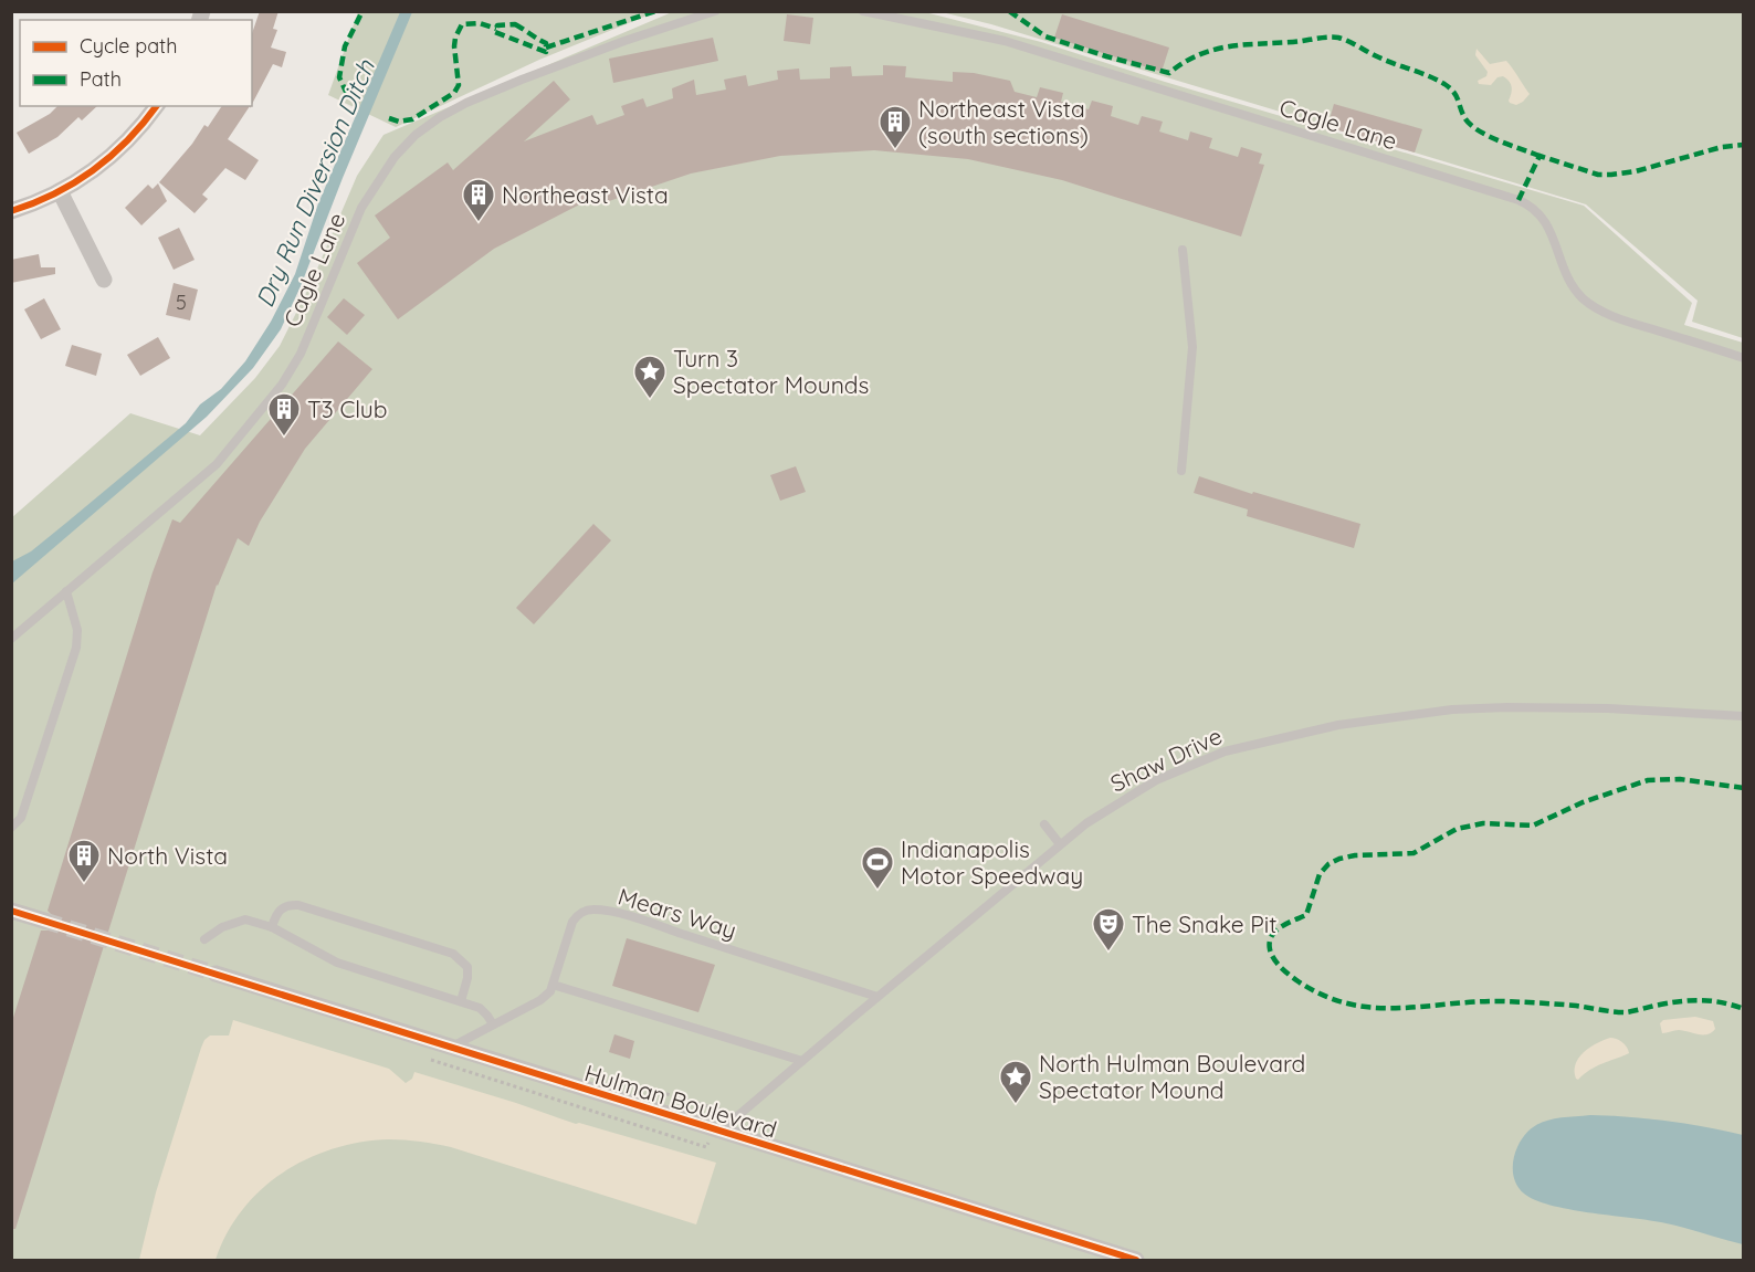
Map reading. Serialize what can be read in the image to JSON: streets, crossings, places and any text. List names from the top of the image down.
{
  "streets": {
    "street": ["Hulman Boulevard"],
    "lane": ["Cagle Lane", "Shaw Drive", "Mears Way"]
  },
  "crossings": [
    ["Shaw Drive", "Mears Way"],
    ["Shaw Drive", "Hulman Boulevard"]
  ],
  "water": ["Dry Run Diversion Ditch"],
  "places": {
    "building": [
      "Northeast Vista (south sections)",
      "Northeast Vista",
      "T3 Club",
      "North Vista"
    ],
    "place": ["Turn 3 Spectator Mounds", "North Hulman Boulevard Spectator Mound"],
    "sports": ["Indianapolis Motor Speedway"],
    "theatre": ["The Snake Pit"]
  },
  "house_numbers": ["5"],
  "legend": ["Cycle path", "Path"]
}
